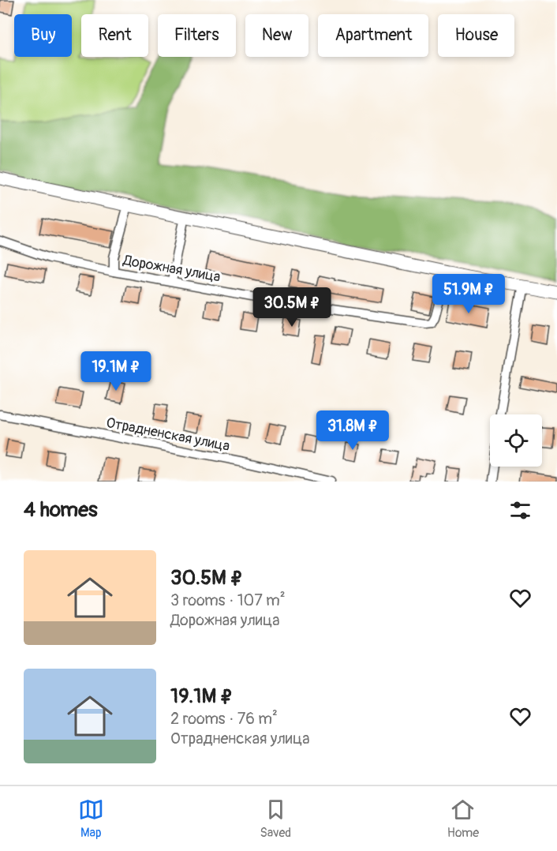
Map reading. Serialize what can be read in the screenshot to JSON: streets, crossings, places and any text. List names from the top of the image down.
{
  "streets": {
    "street": ["Дорожная улица", "Отрадненская улица"]
  },
  "page": {
    "chip": [
      "Buy",
      "Rent",
      "Filters",
      "New",
      "Apartment",
      "House"
    ],
    "price": [
      "51.9M ₽",
      "30.5M ₽",
      "19.1M ₽",
      "31.8M ₽"
    ],
    "heading": "4 homes",
    "list": [
      {
        "name": "30.5M ₽",
        "note": "3 rooms · 107 m² · Дорожная улица"
      },
      {
        "name": "19.1M ₽",
        "note": "2 rooms · 76 m² · Отрадненская улица"
      }
    ],
    "tabs": ["Map", "Saved", "Home"]
  }
}
